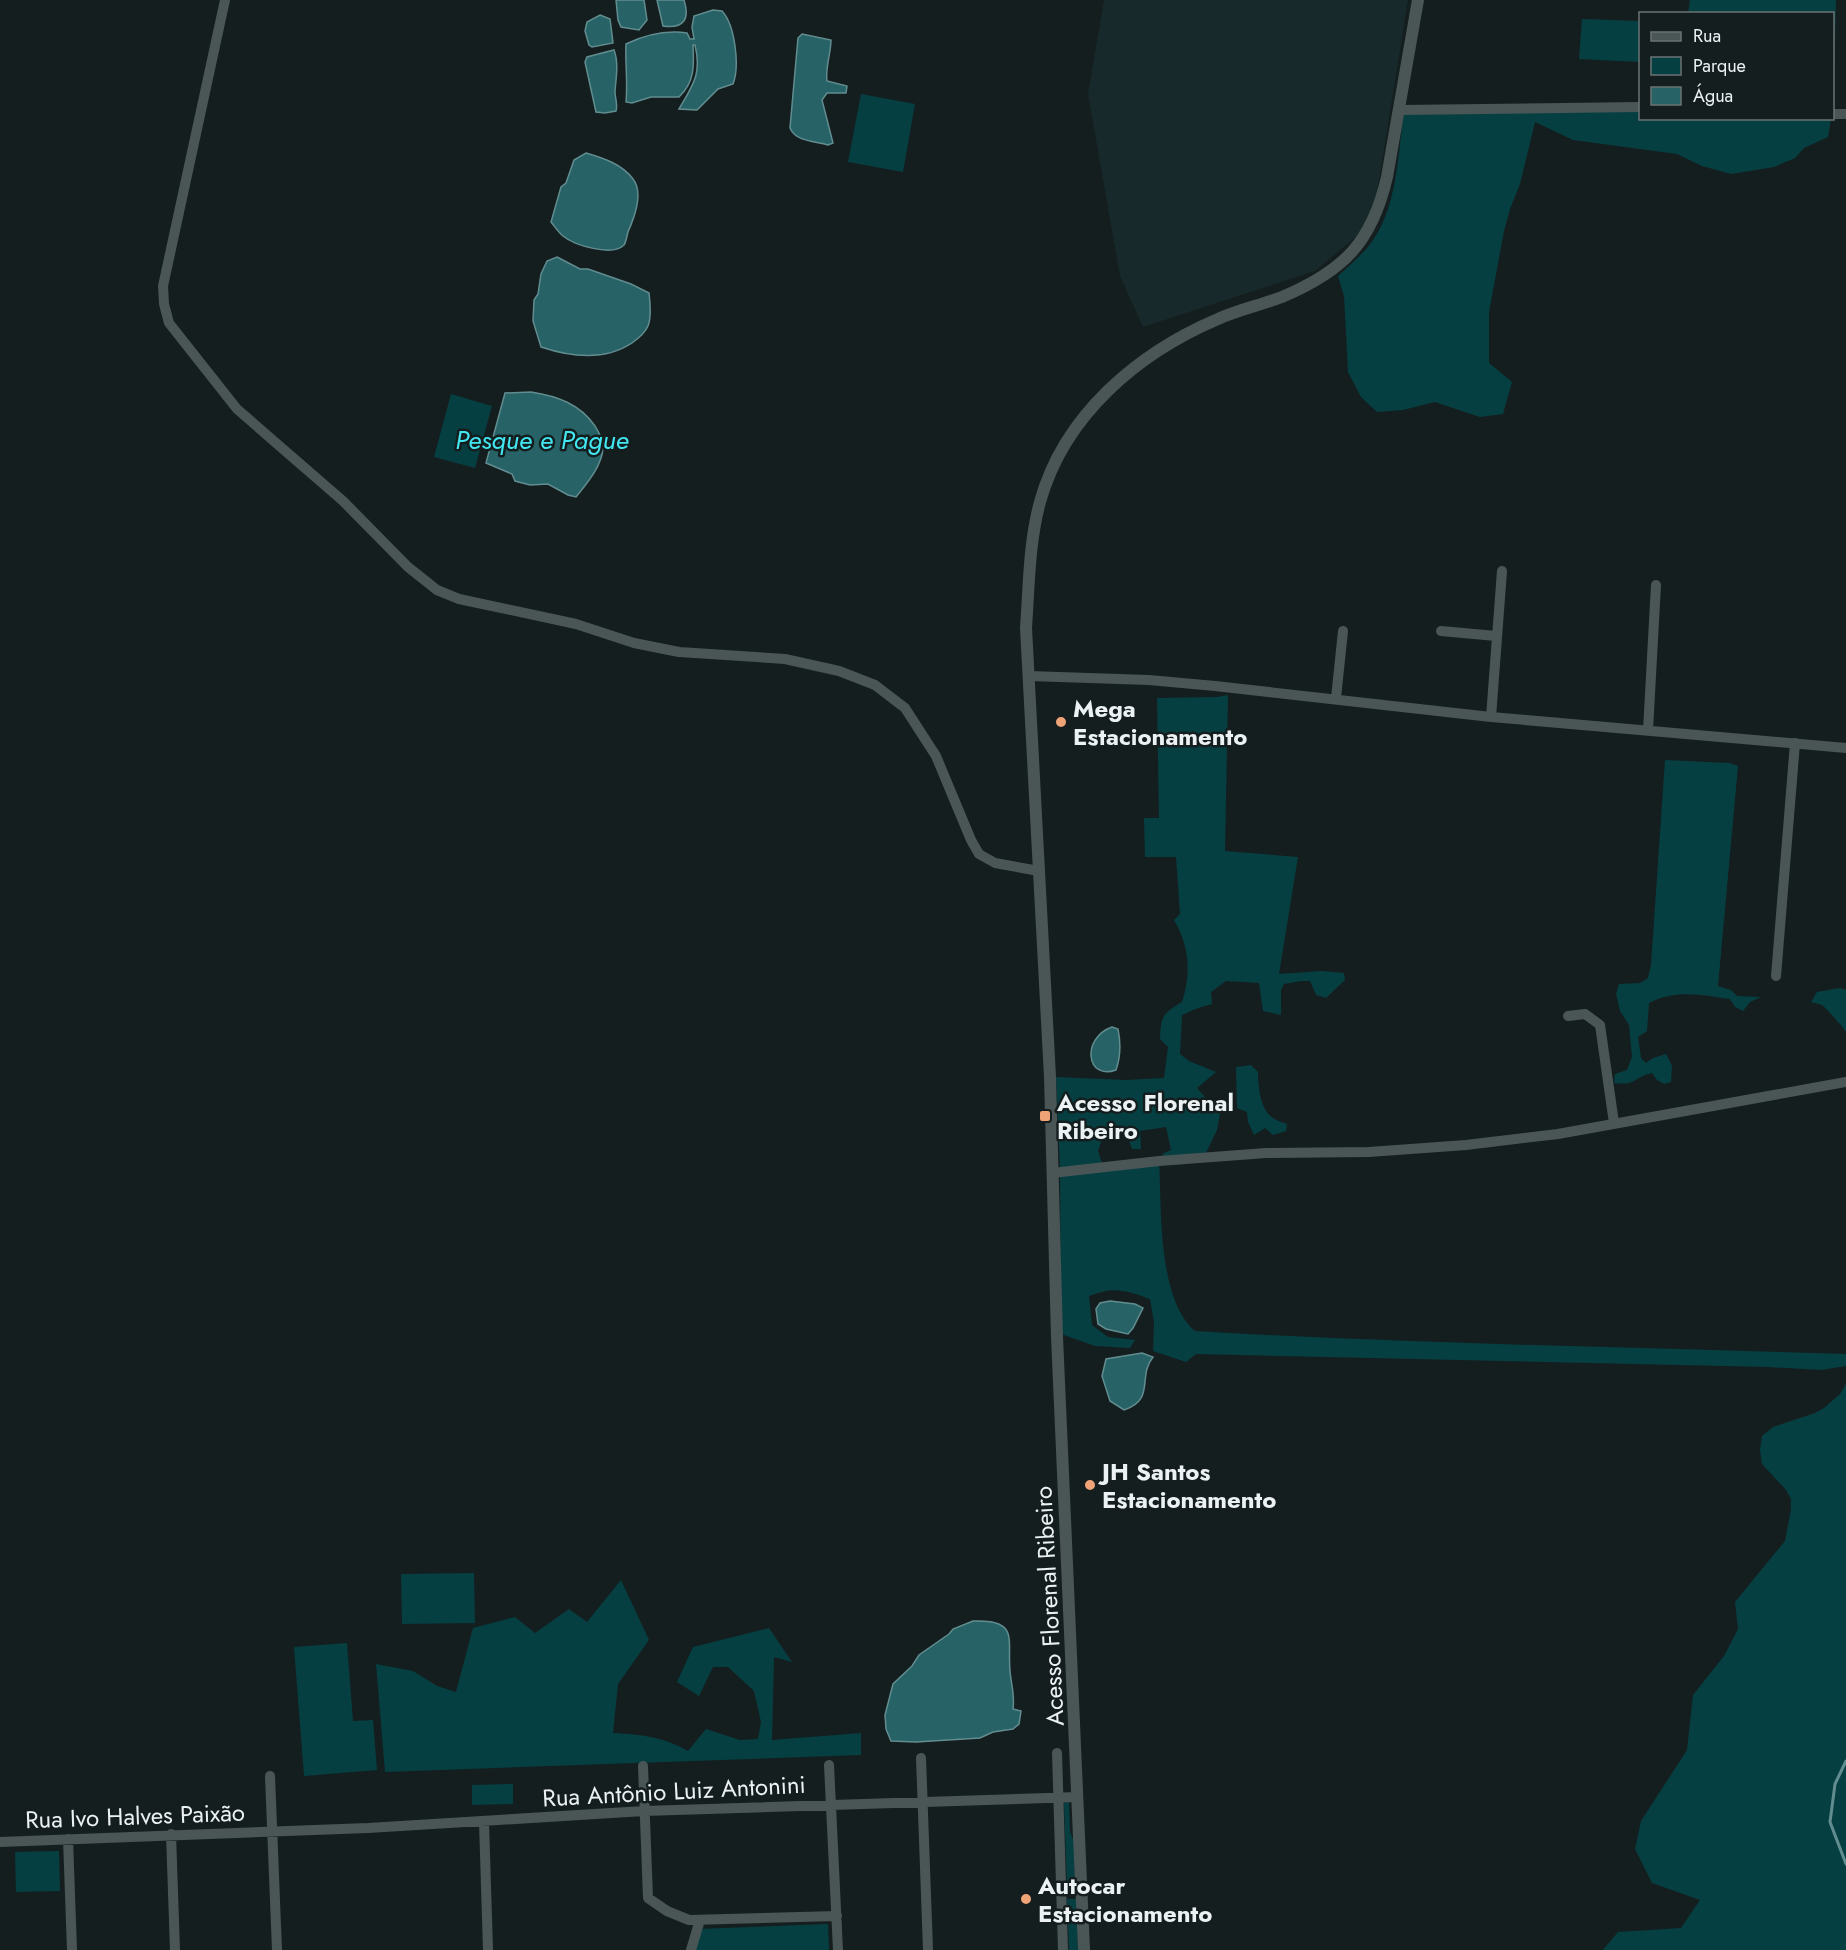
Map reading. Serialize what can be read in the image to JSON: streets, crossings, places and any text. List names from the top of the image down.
{
  "streets": {
    "street": ["Acesso Florenal Ribeiro", "Rua Antônio Luiz Antonini", "Rua Ivo Halves Paixão"]
  },
  "crossings": [
    ["Acesso Florenal Ribeiro", "Rua Antônio Luiz Antonini"],
    ["Rua Antônio Luiz Antonini", "Rua Ivo Halves Paixão"]
  ],
  "water": ["Pesque e Pague"],
  "places": {
    "other": ["Mega Estacionamento", "JH Santos Estacionamento", "Autocar Estacionamento"],
    "transit": ["Acesso Florenal Ribeiro"]
  },
  "legend": ["Rua", "Parque", "Água"]
}
